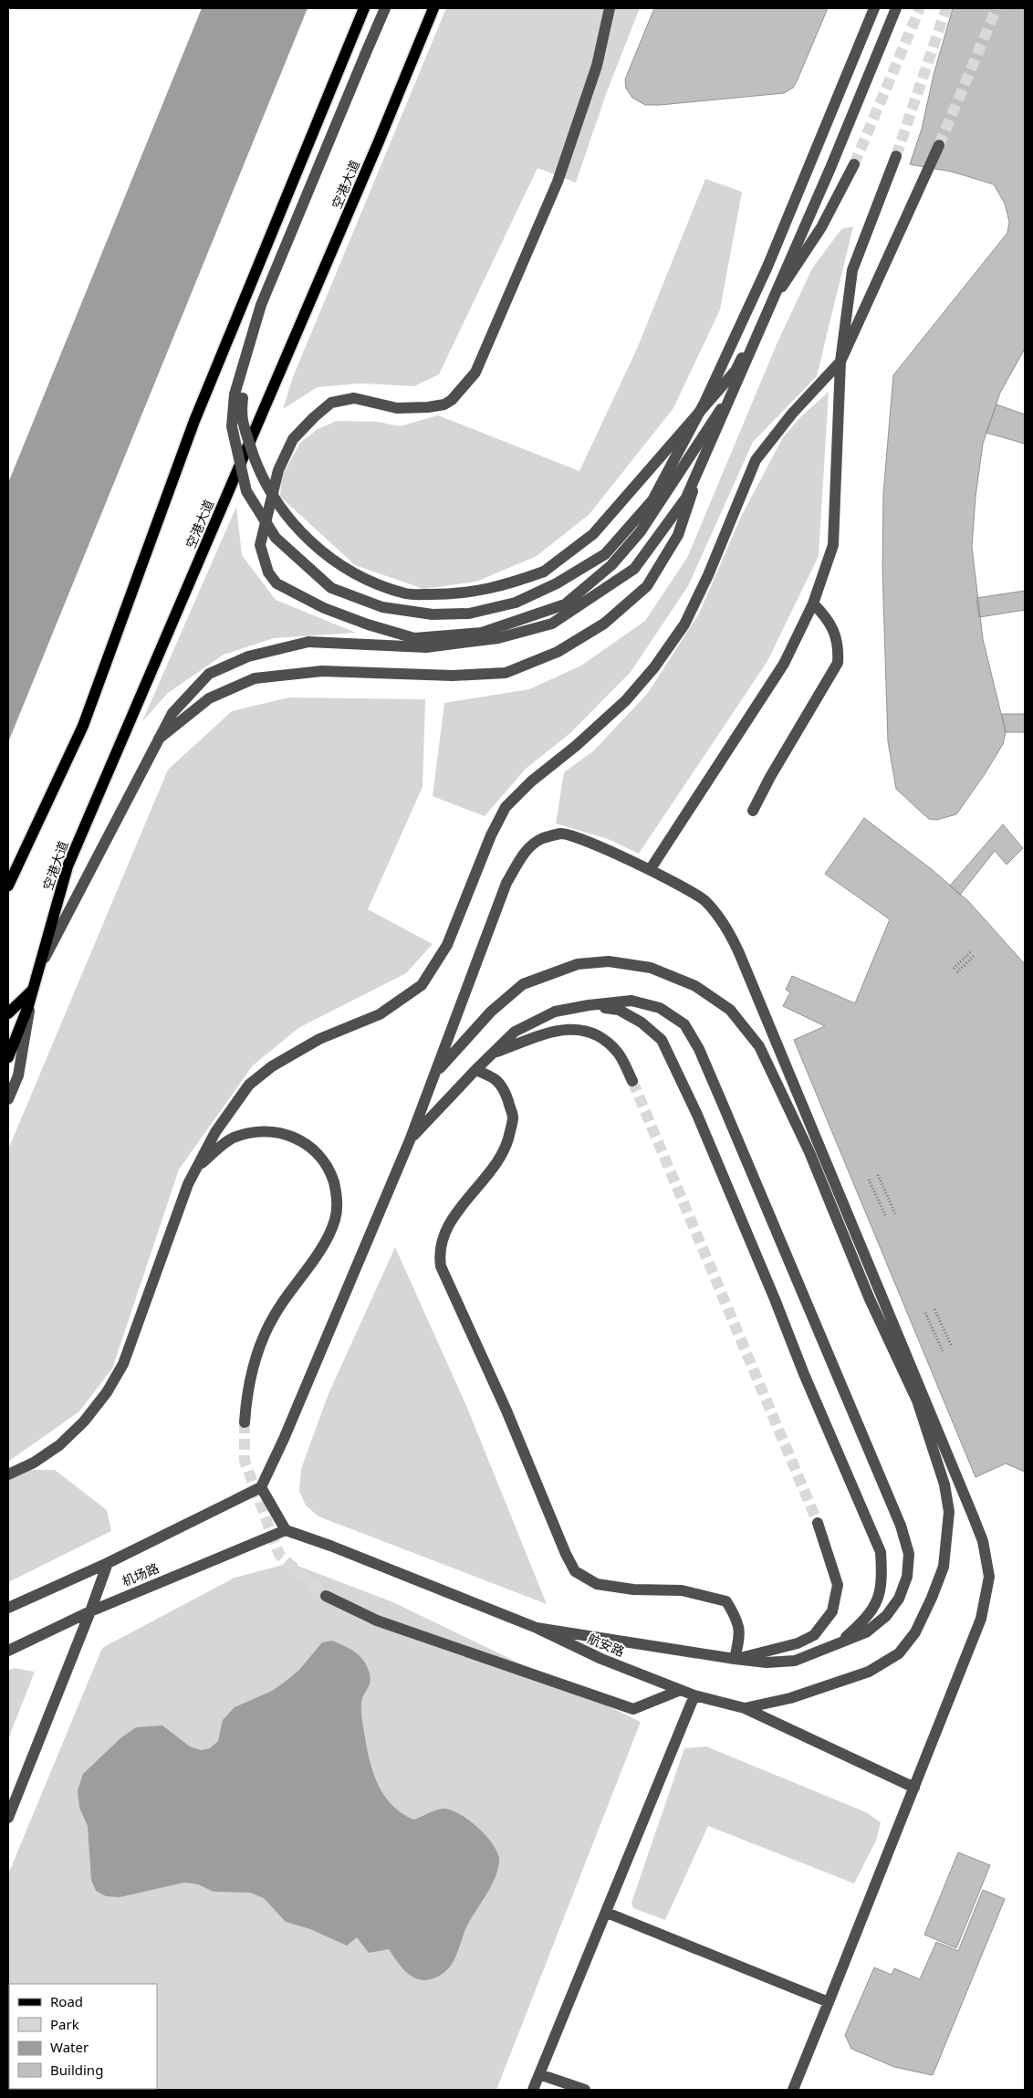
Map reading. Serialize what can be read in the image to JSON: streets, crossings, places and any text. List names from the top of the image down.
{
  "streets": {
    "main road": ["空港大道"],
    "street": ["机场路", "航安路"]
  },
  "crossings": [
    ["机场路", "航安路"]
  ],
  "legend": [
    "Road",
    "Park",
    "Water",
    "Building"
  ]
}
